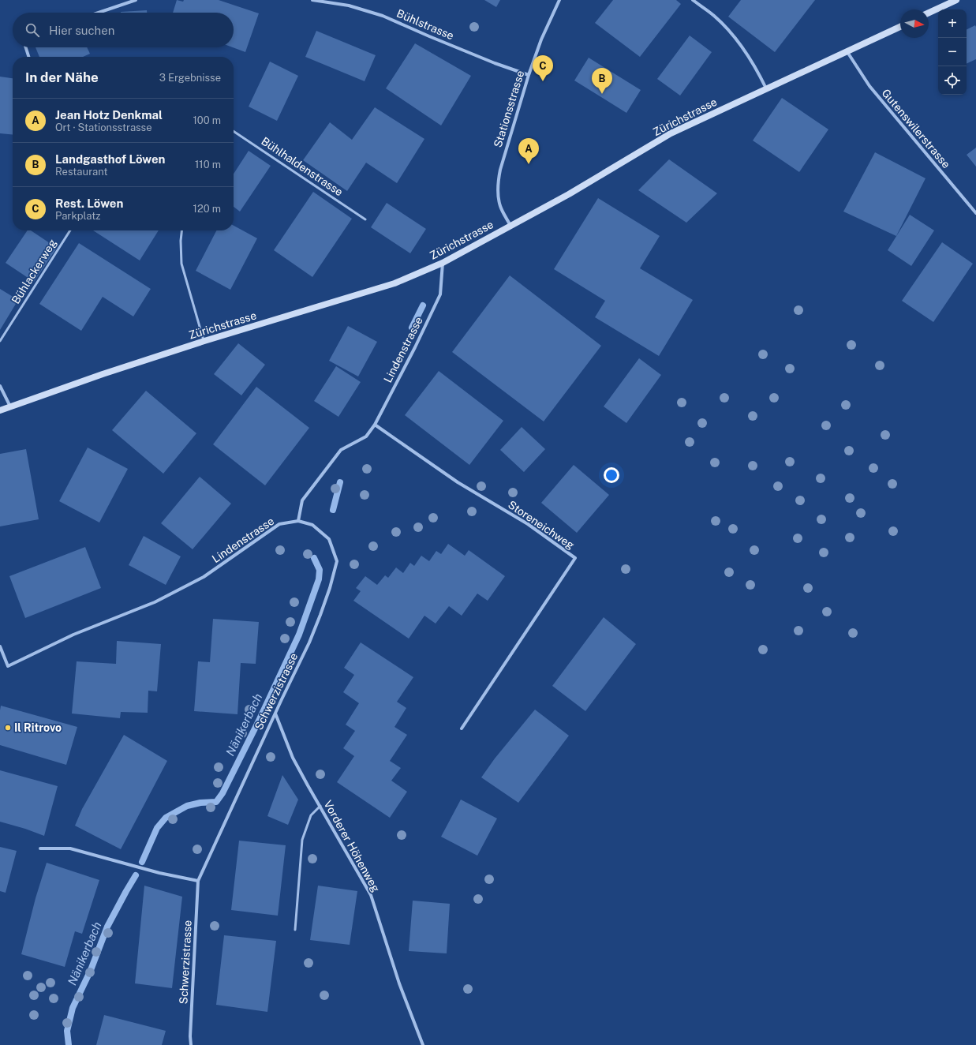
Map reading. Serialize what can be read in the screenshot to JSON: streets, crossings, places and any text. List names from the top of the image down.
{
  "streets": {
    "main road": ["Zürichstrasse"],
    "street": [
      "Bühlstrasse",
      "Stationsstrasse",
      "Gutenswilerstrasse",
      "Lindenstrasse",
      "Storeneichweg",
      "Schwerzistrasse",
      "Vorderer Höhenweg"
    ],
    "lane": ["Bühlhaldenstrasse", "Bühlackerweg"]
  },
  "crossings": [
    ["Bühlstrasse", "Stationsstrasse"],
    ["Stationsstrasse", "Zürichstrasse"],
    ["Zürichstrasse", "Gutenswilerstrasse"],
    ["Zürichstrasse", "Lindenstrasse"],
    ["Lindenstrasse", "Storeneichweg"],
    ["Lindenstrasse", "Schwerzistrasse"],
    ["Schwerzistrasse", "Vorderer Höhenweg"]
  ],
  "water": ["Nänikerbach"],
  "places": ["Il Ritrovo"],
  "north": "right",
  "page": {
    "map_buttons": ["+", "−"],
    "search": "Hier suchen",
    "pins": ["C", "B", "A"],
    "heading": ["In der Nähe", "3 Ergebnisse"],
    "list": [
      {
        "mark": "A",
        "name": "Jean Hotz Denkmal",
        "note": "Ort · Stationsstrasse",
        "value": "100 m"
      },
      {
        "mark": "B",
        "name": "Landgasthof Löwen",
        "note": "Restaurant",
        "value": "110 m"
      },
      {
        "mark": "C",
        "name": "Rest. Löwen",
        "note": "Parkplatz",
        "value": "120 m"
      }
    ]
  }
}
